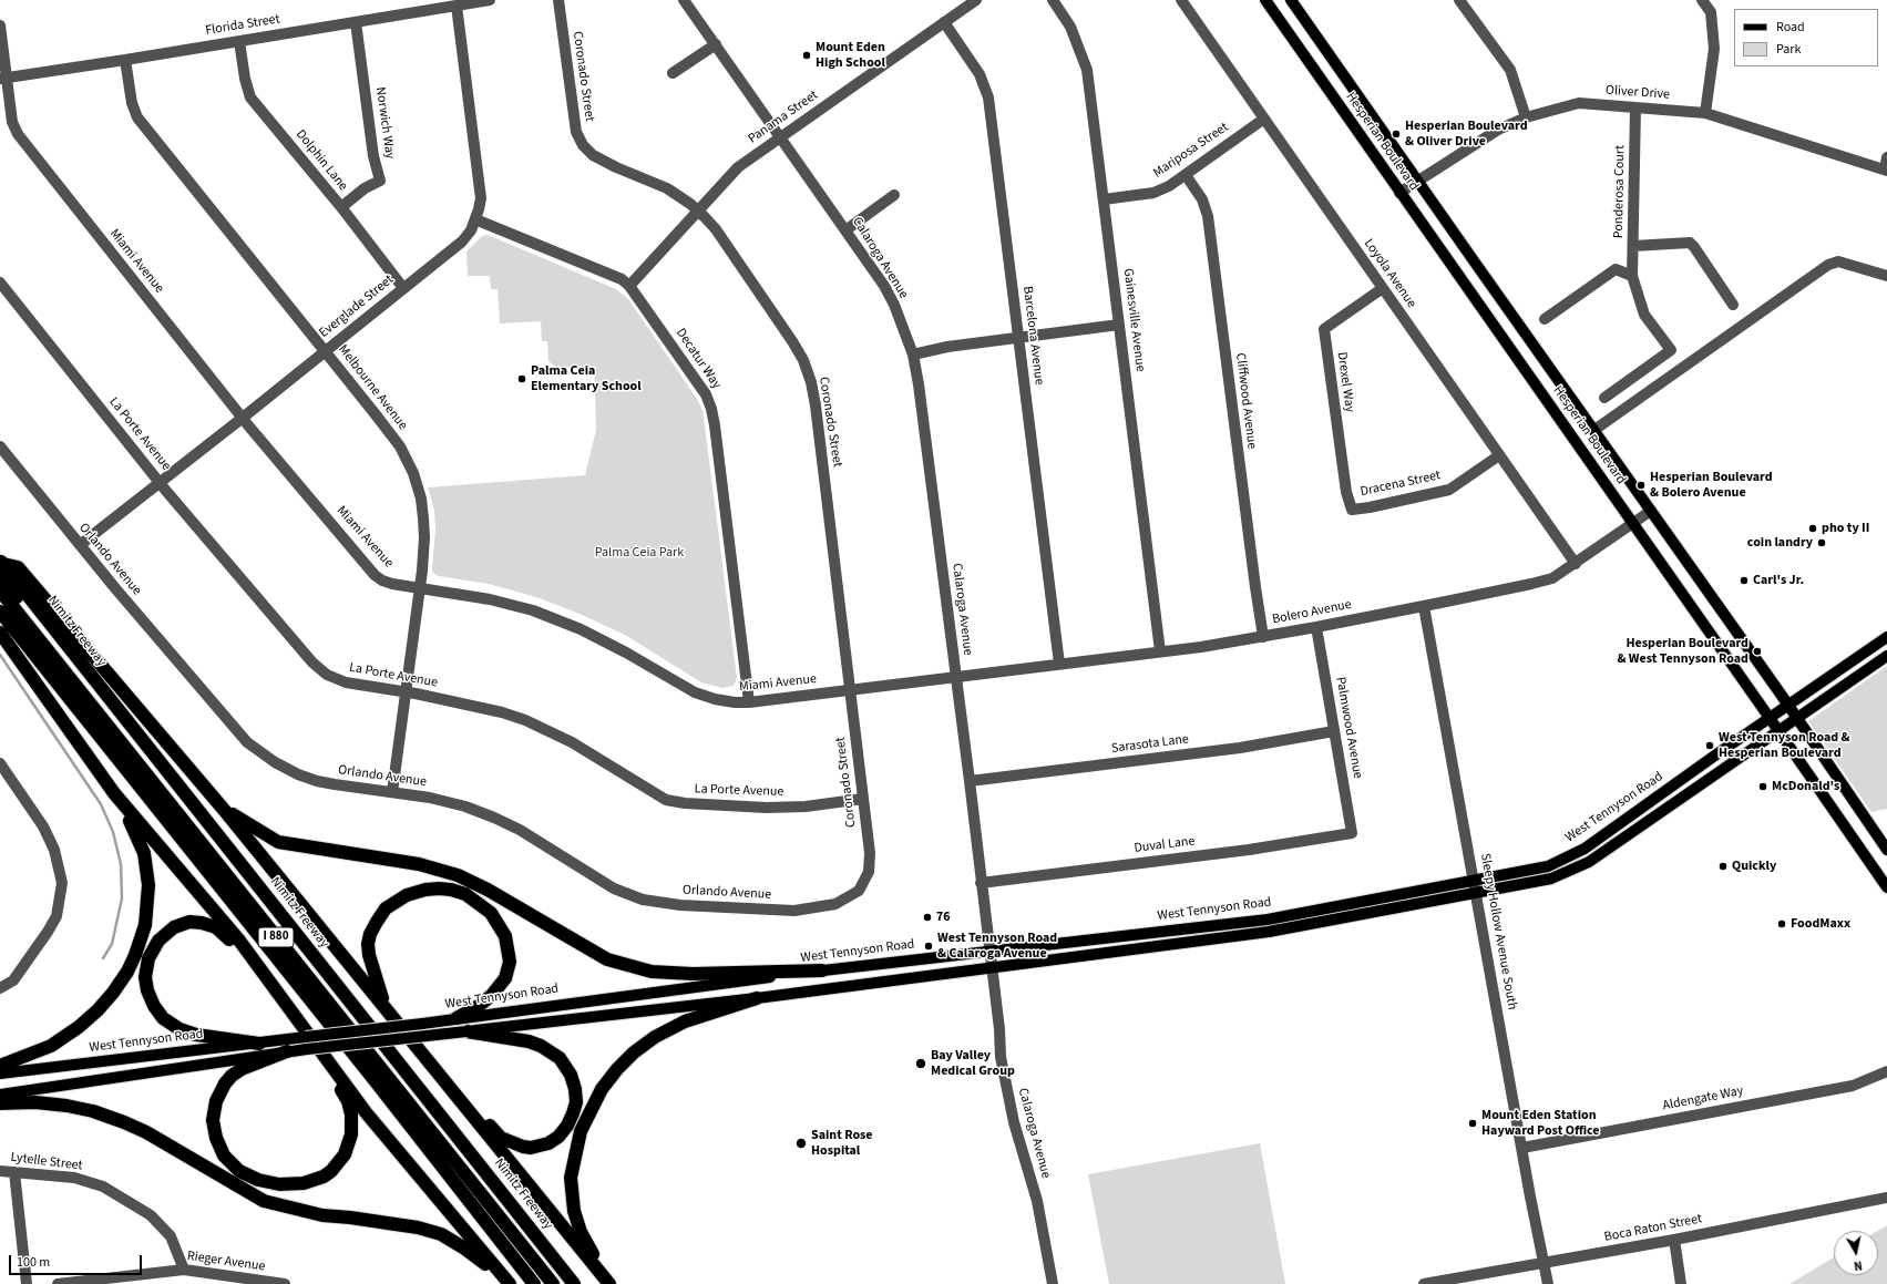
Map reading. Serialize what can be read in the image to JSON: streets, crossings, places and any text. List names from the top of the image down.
{
  "streets": {
    "highway": ["Nimitz Freeway", "I 880"],
    "main road": ["Hesperian Boulevard", "West Tennyson Road"],
    "street": [
      "Florida Street",
      "Coronado Street",
      "Oliver Drive",
      "Panama Street",
      "Norwich Way",
      "Mariposa Street",
      "Dolphin Lane",
      "Ponderosa Court",
      "Calaroga Avenue",
      "Miami Avenue",
      "Loyola Avenue",
      "Everglade Street",
      "Gainesville Avenue",
      "Barcelona Avenue",
      "Decatur Way",
      "Drexel Way",
      "Melbourne Avenue",
      "Cliffwood Avenue",
      "La Porte Avenue",
      "Dracena Street",
      "Orlando Avenue",
      "Bolero Avenue",
      "Palmwood Avenue",
      "Sarasota Lane",
      "Duval Lane",
      "Sleepy Hollow Avenue South",
      "Aldengate Way",
      "Lytelle Street",
      "Boca Raton Street",
      "Rieger Avenue"
    ]
  },
  "crossings": [
    ["Florida Street", "Norwich Way"],
    ["Florida Street", "Dolphin Lane"],
    ["Florida Street", "Miami Avenue"],
    ["Florida Street", "Everglade Street"],
    ["Florida Street", "Melbourne Avenue"],
    ["Coronado Street", "Panama Street"],
    ["Coronado Street", "Miami Avenue"],
    ["Coronado Street", "La Porte Avenue"],
    ["Coronado Street", "Orlando Avenue"],
    ["Oliver Drive", "Hesperian Boulevard"],
    ["Oliver Drive", "Ponderosa Court"],
    ["Panama Street", "Calaroga Avenue"],
    ["Panama Street", "Barcelona Avenue"],
    ["Panama Street", "Decatur Way"],
    ["Norwich Way", "Dolphin Lane"],
    ["Hesperian Boulevard", "Bolero Avenue"],
    ["Hesperian Boulevard", "West Tennyson Road"],
    ["Mariposa Street", "Loyola Avenue"],
    ["Mariposa Street", "Gainesville Avenue"],
    ["Mariposa Street", "Cliffwood Avenue"],
    ["Dolphin Lane", "Everglade Street"],
    ["Calaroga Avenue", "Miami Avenue"],
    ["Calaroga Avenue", "Bolero Avenue"],
    ["Calaroga Avenue", "Sarasota Lane"],
    ["Calaroga Avenue", "West Tennyson Road"],
    ["Calaroga Avenue", "Duval Lane"],
    ["Miami Avenue", "Everglade Street"],
    ["Miami Avenue", "Decatur Way"],
    ["Miami Avenue", "Melbourne Avenue"],
    ["Miami Avenue", "Bolero Avenue"],
    ["Loyola Avenue", "Drexel Way"],
    ["Loyola Avenue", "Dracena Street"],
    ["Loyola Avenue", "Bolero Avenue"],
    ["Everglade Street", "Decatur Way"],
    ["Everglade Street", "Melbourne Avenue"],
    ["Everglade Street", "La Porte Avenue"],
    ["Everglade Street", "Orlando Avenue"],
    ["Gainesville Avenue", "Bolero Avenue"],
    ["Barcelona Avenue", "Bolero Avenue"],
    ["Drexel Way", "Dracena Street"],
    ["Melbourne Avenue", "La Porte Avenue"],
    ["Melbourne Avenue", "Orlando Avenue"],
    ["Cliffwood Avenue", "Bolero Avenue"],
    ["Bolero Avenue", "Palmwood Avenue"],
    ["Bolero Avenue", "Sleepy Hollow Avenue South"],
    ["Palmwood Avenue", "Sarasota Lane"],
    ["Palmwood Avenue", "Duval Lane"],
    ["West Tennyson Road", "Sleepy Hollow Avenue South"],
    ["Sleepy Hollow Avenue South", "Aldengate Way"],
    ["Sleepy Hollow Avenue South", "Boca Raton Street"],
    ["Lytelle Street", "Rieger Avenue"]
  ],
  "parks": ["Palma Ceia Park"],
  "places": [
    "Mount Eden High School",
    "Hesperian Boulevard & Oliver Drive",
    "Palma Ceia Elementary School",
    "Hesperian Boulevard & Bolero Avenue",
    "pho ty II",
    "coin landry",
    "Carl's Jr.",
    "Hesperian Boulevard & West Tennyson Road",
    "West Tennyson Road & Hesperian Boulevard",
    "McDonald's",
    "Quickly",
    "76",
    "FoodMaxx",
    "West Tennyson Road & Calaroga Avenue",
    "Bay Valley Medical Group",
    "Mount Eden Station Hayward Post Office",
    "Saint Rose Hospital"
  ],
  "legend": ["Road", "Park"],
  "scale_bar": "100 m",
  "north": "bottom"
}
